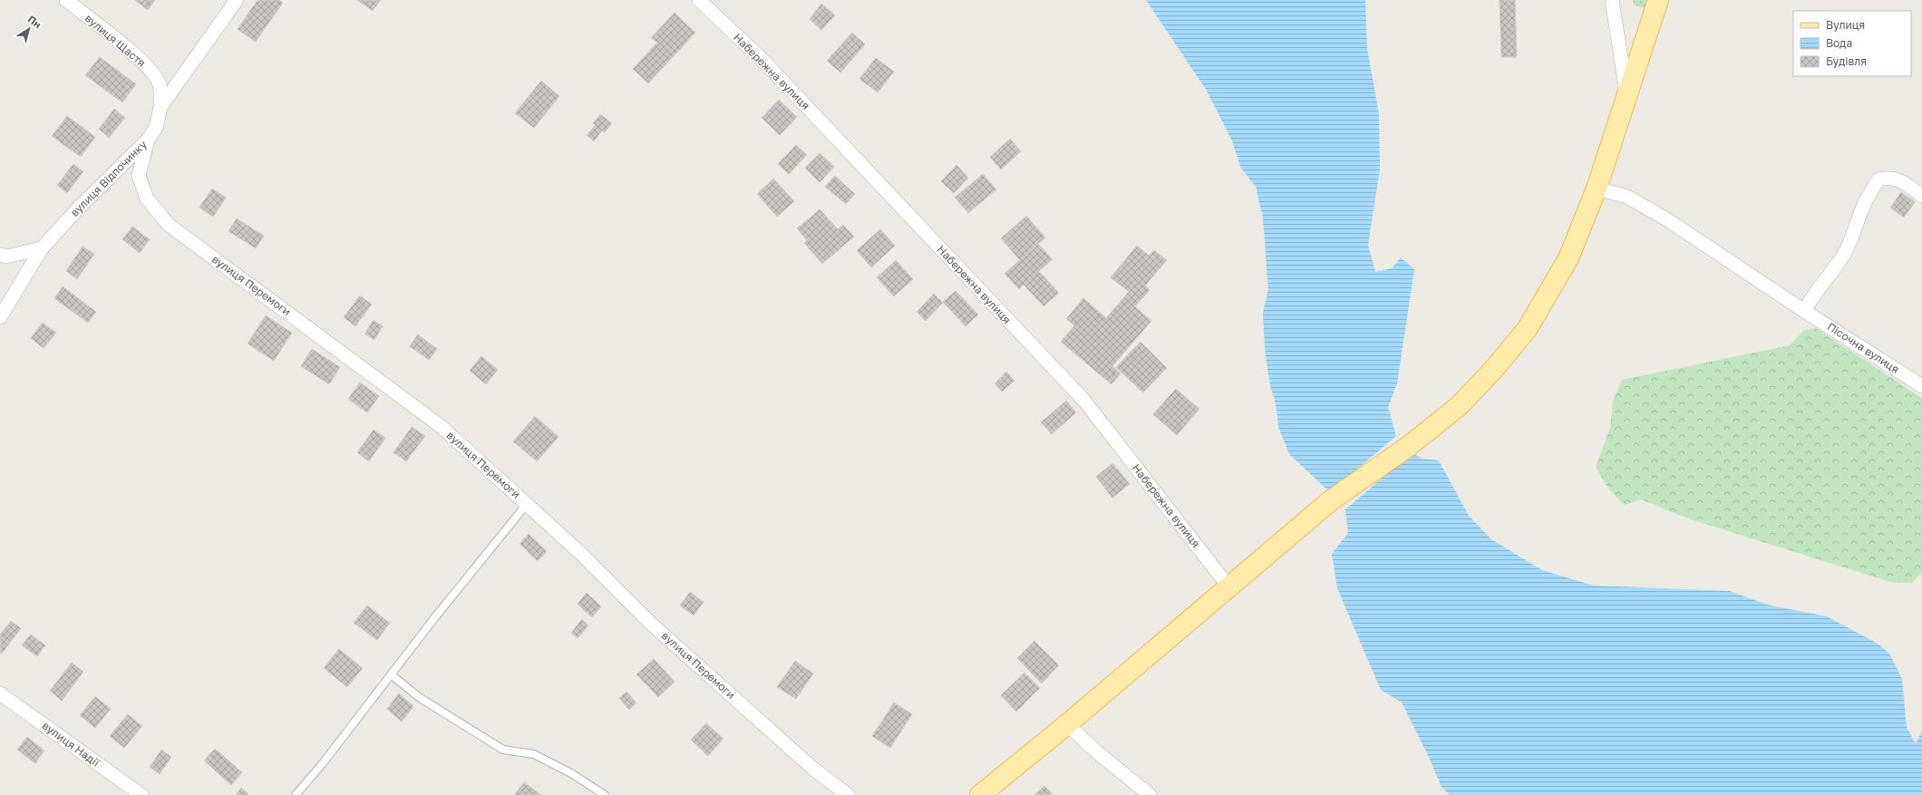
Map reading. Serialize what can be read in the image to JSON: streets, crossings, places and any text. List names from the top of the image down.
{
  "streets": {
    "street": [
      "вулиця Щастя",
      "Набережна вулиця",
      "вулиця Відпочинку",
      "вулиця Перемоги",
      "Пісочна вулиця",
      "вулиця Надії"
    ]
  },
  "crossings": [
    ["вулиця Щастя", "вулиця Відпочинку"],
    ["вулиця Відпочинку", "вулиця Перемоги"]
  ],
  "legend": ["Вулиця", "Вода", "Будівля"],
  "north": "top right"
}
